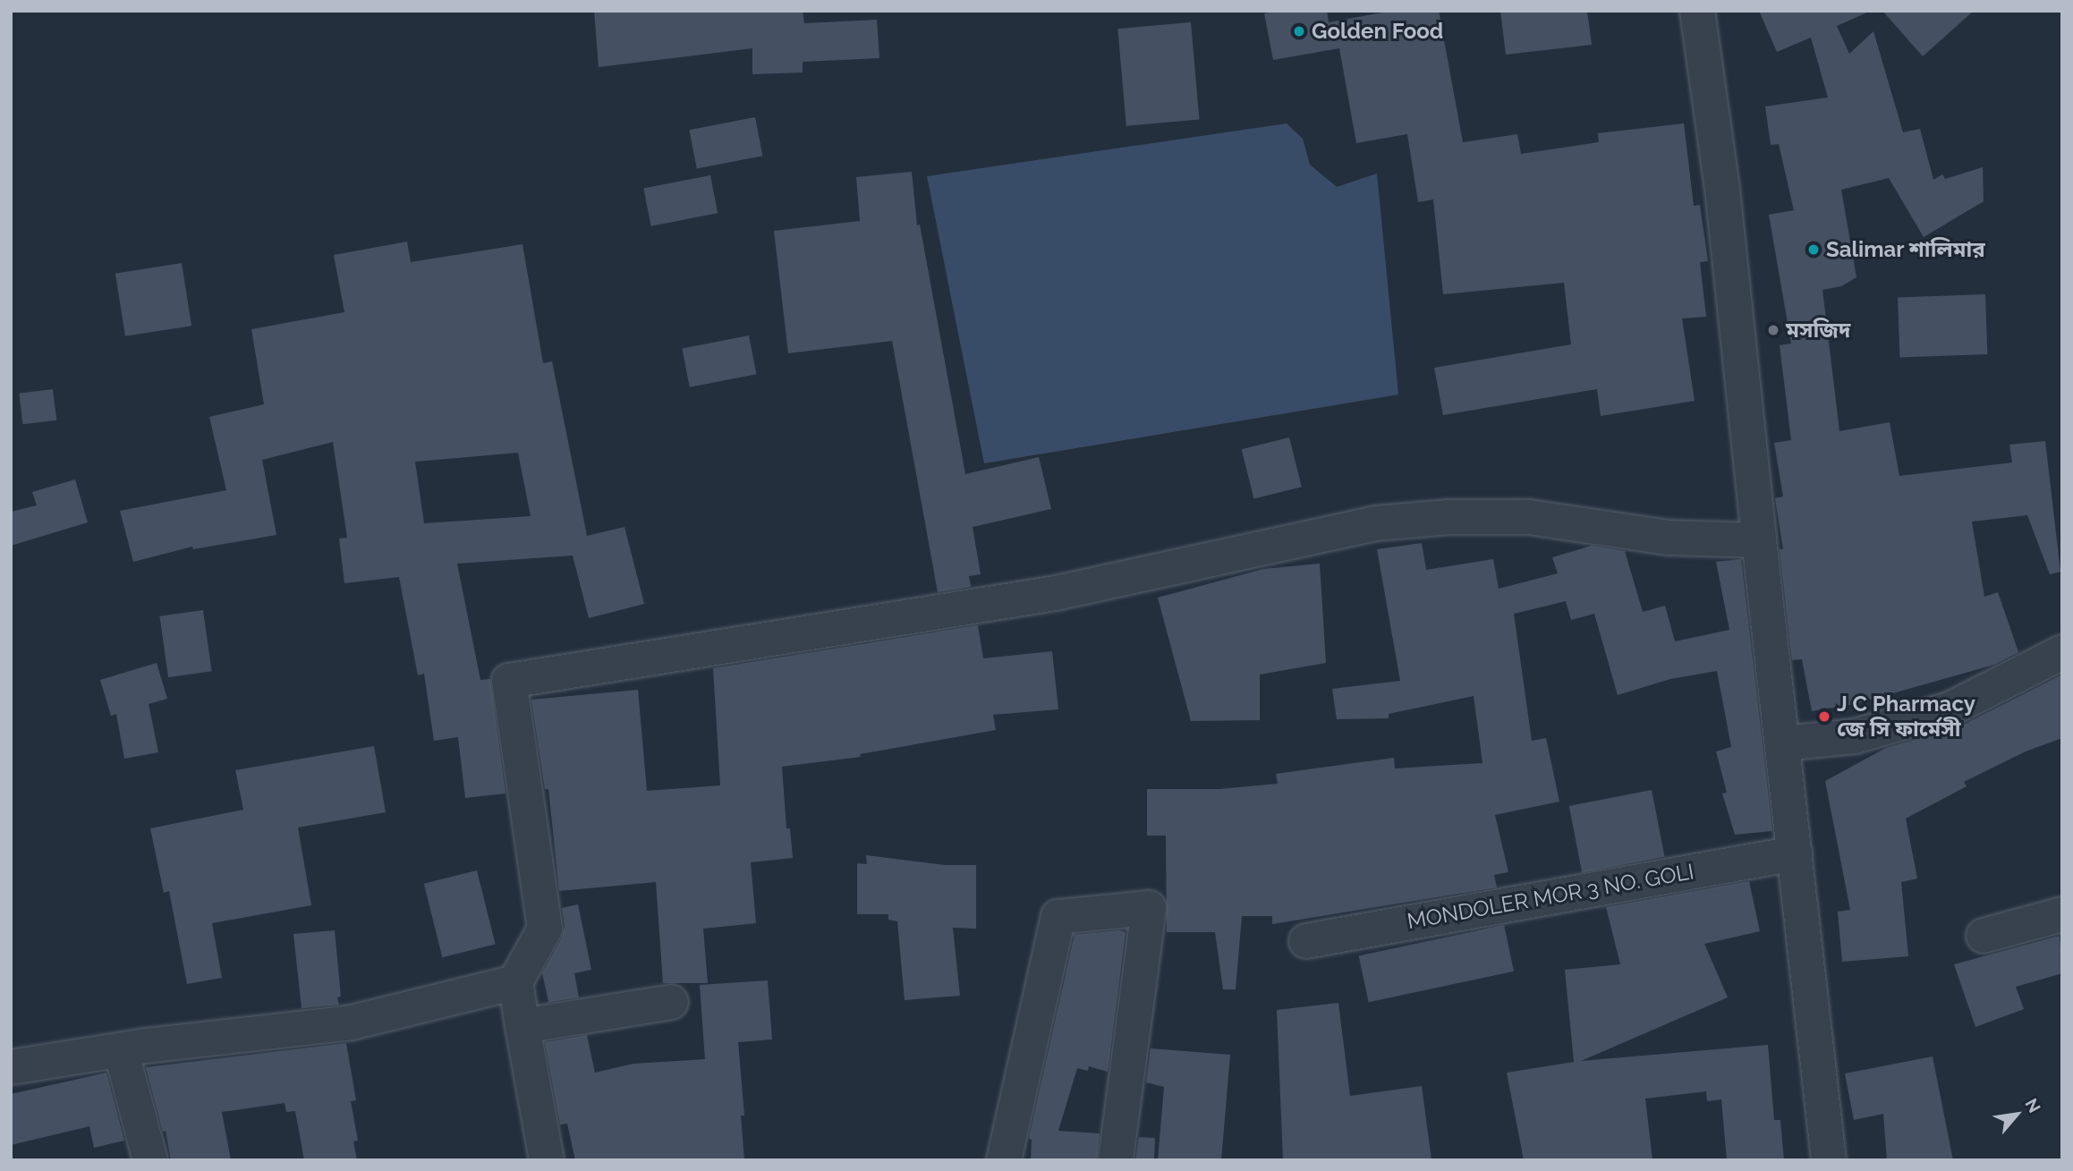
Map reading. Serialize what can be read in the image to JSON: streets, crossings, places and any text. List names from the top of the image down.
{
  "streets": {
    "street": ["MONDOLER MOR 3 NO. GOLI"]
  },
  "places": [
    "Golden Food",
    "Salimar শালিমার",
    "মসজিদ",
    "J C Pharmacy জে সি ফার্মেসী"
  ],
  "north": "top right"
}
